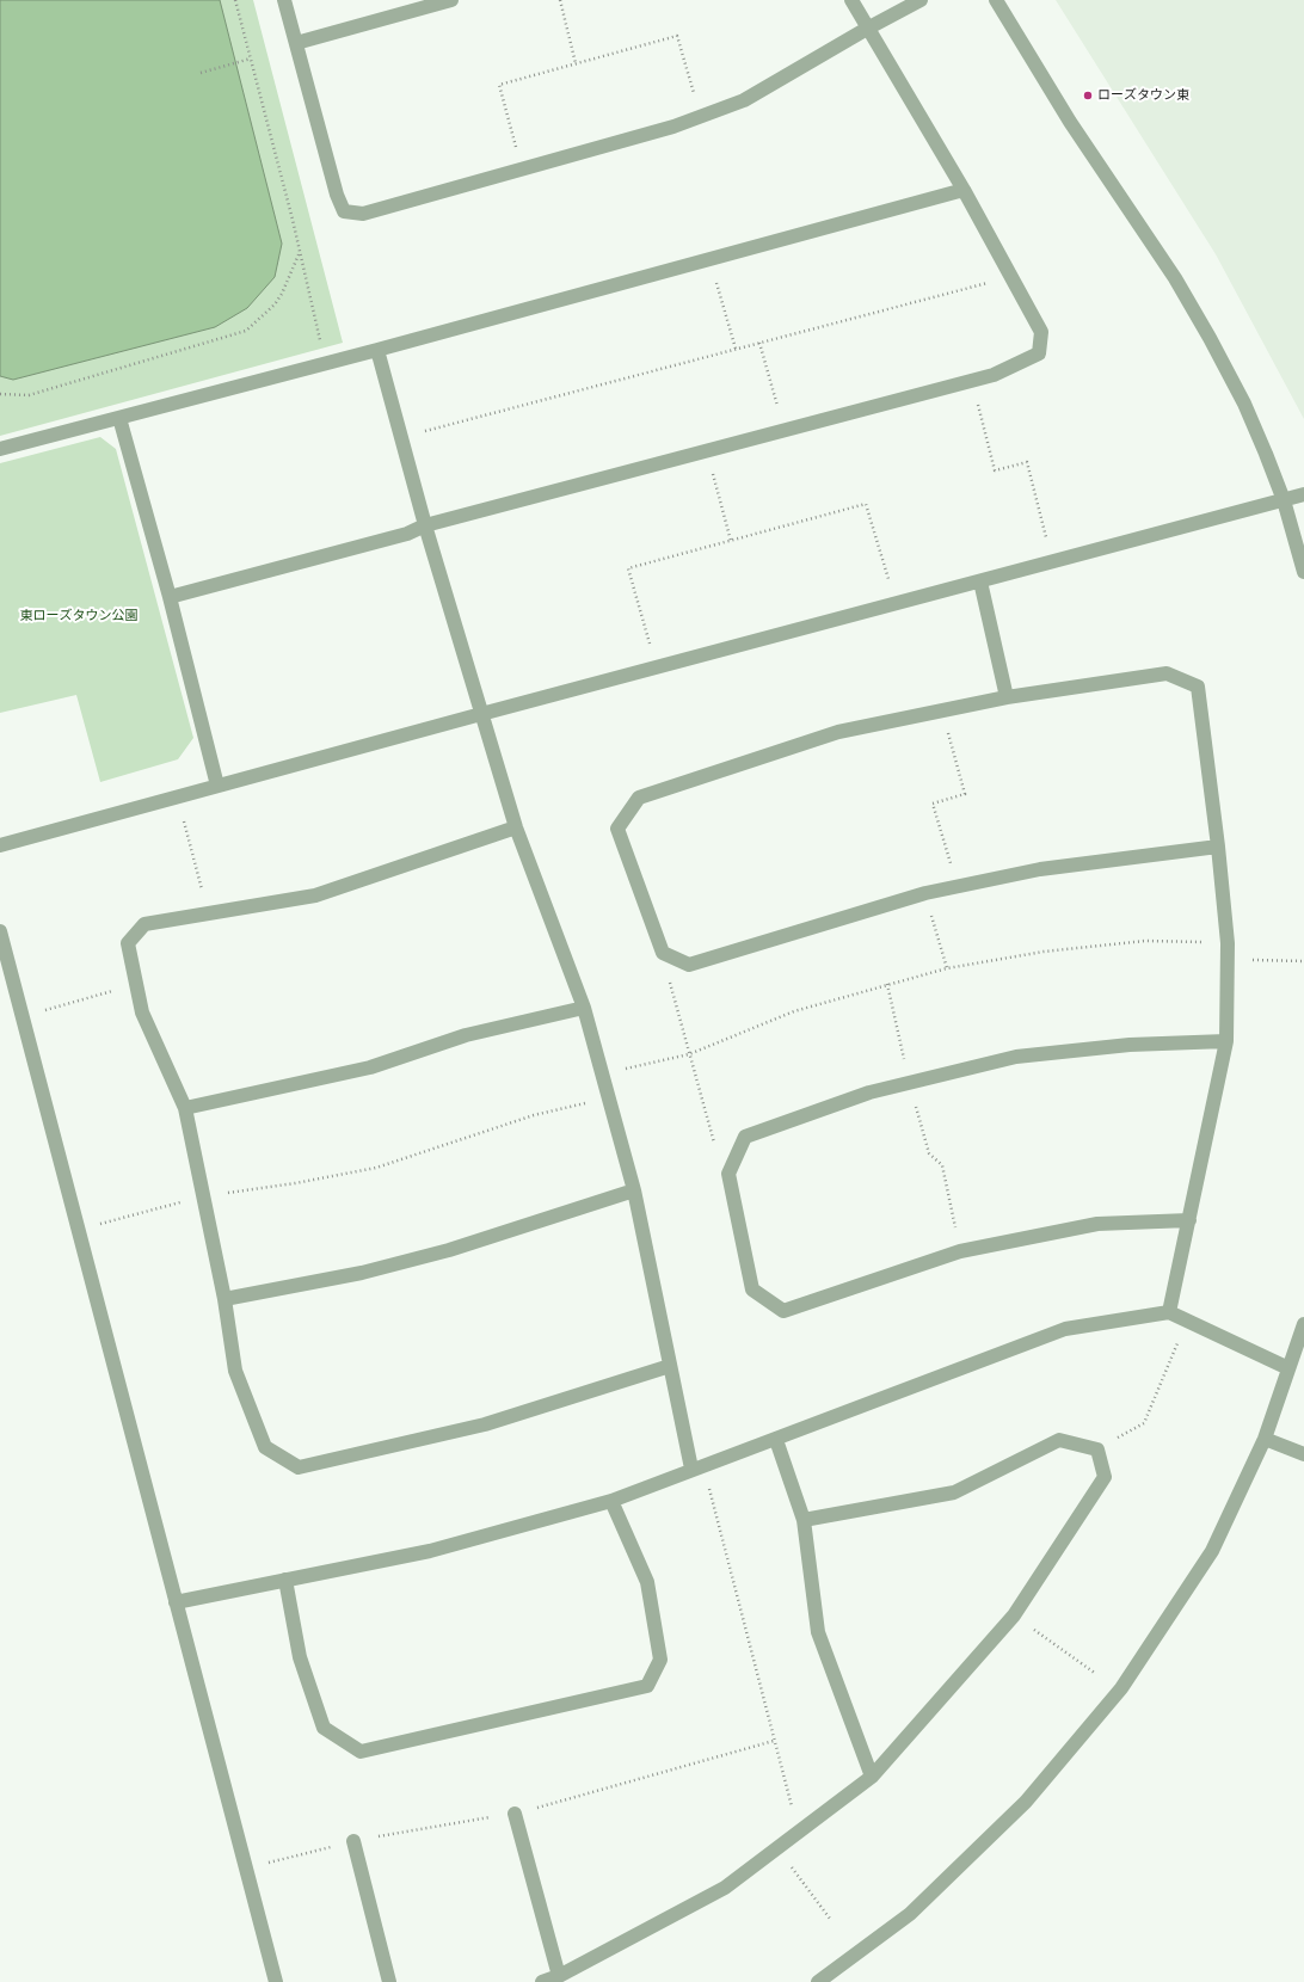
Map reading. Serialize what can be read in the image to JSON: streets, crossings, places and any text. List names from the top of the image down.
{
  "parks": ["東ローズタウン公園"],
  "places": ["ローズタウン東"]
}
